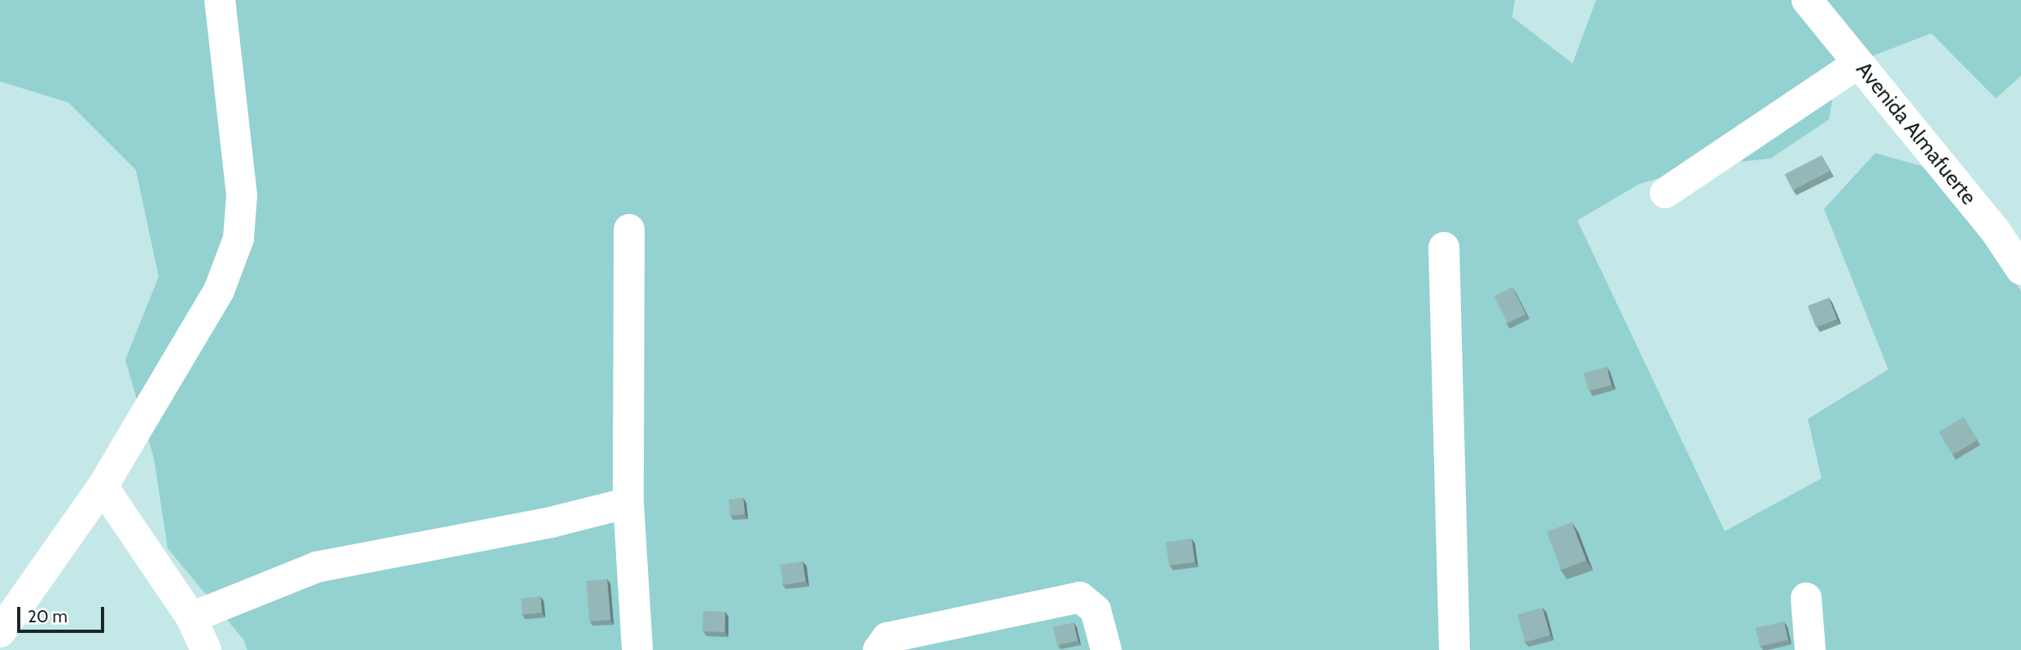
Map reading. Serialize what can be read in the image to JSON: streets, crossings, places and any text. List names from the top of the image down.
{
  "streets": {
    "street": ["Avenida Almafuerte"]
  },
  "scale_bar": "20 m"
}
